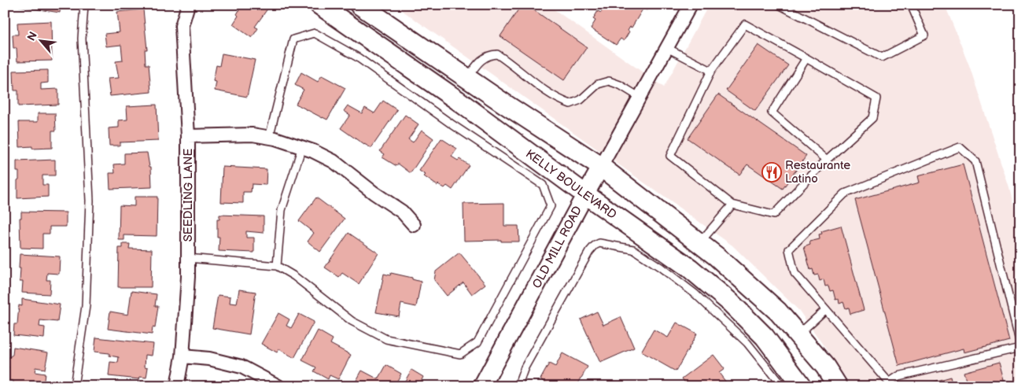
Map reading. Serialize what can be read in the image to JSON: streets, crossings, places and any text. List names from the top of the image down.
{
  "streets": {
    "main road": ["KELLY BOULEVARD"],
    "street": ["SEEDLING LANE", "OLD MILL ROAD"]
  },
  "crossings": [
    ["KELLY BOULEVARD", "OLD MILL ROAD"]
  ],
  "places": {
    "restaurant": ["Restaurante Latino"]
  },
  "north": "top left"
}
